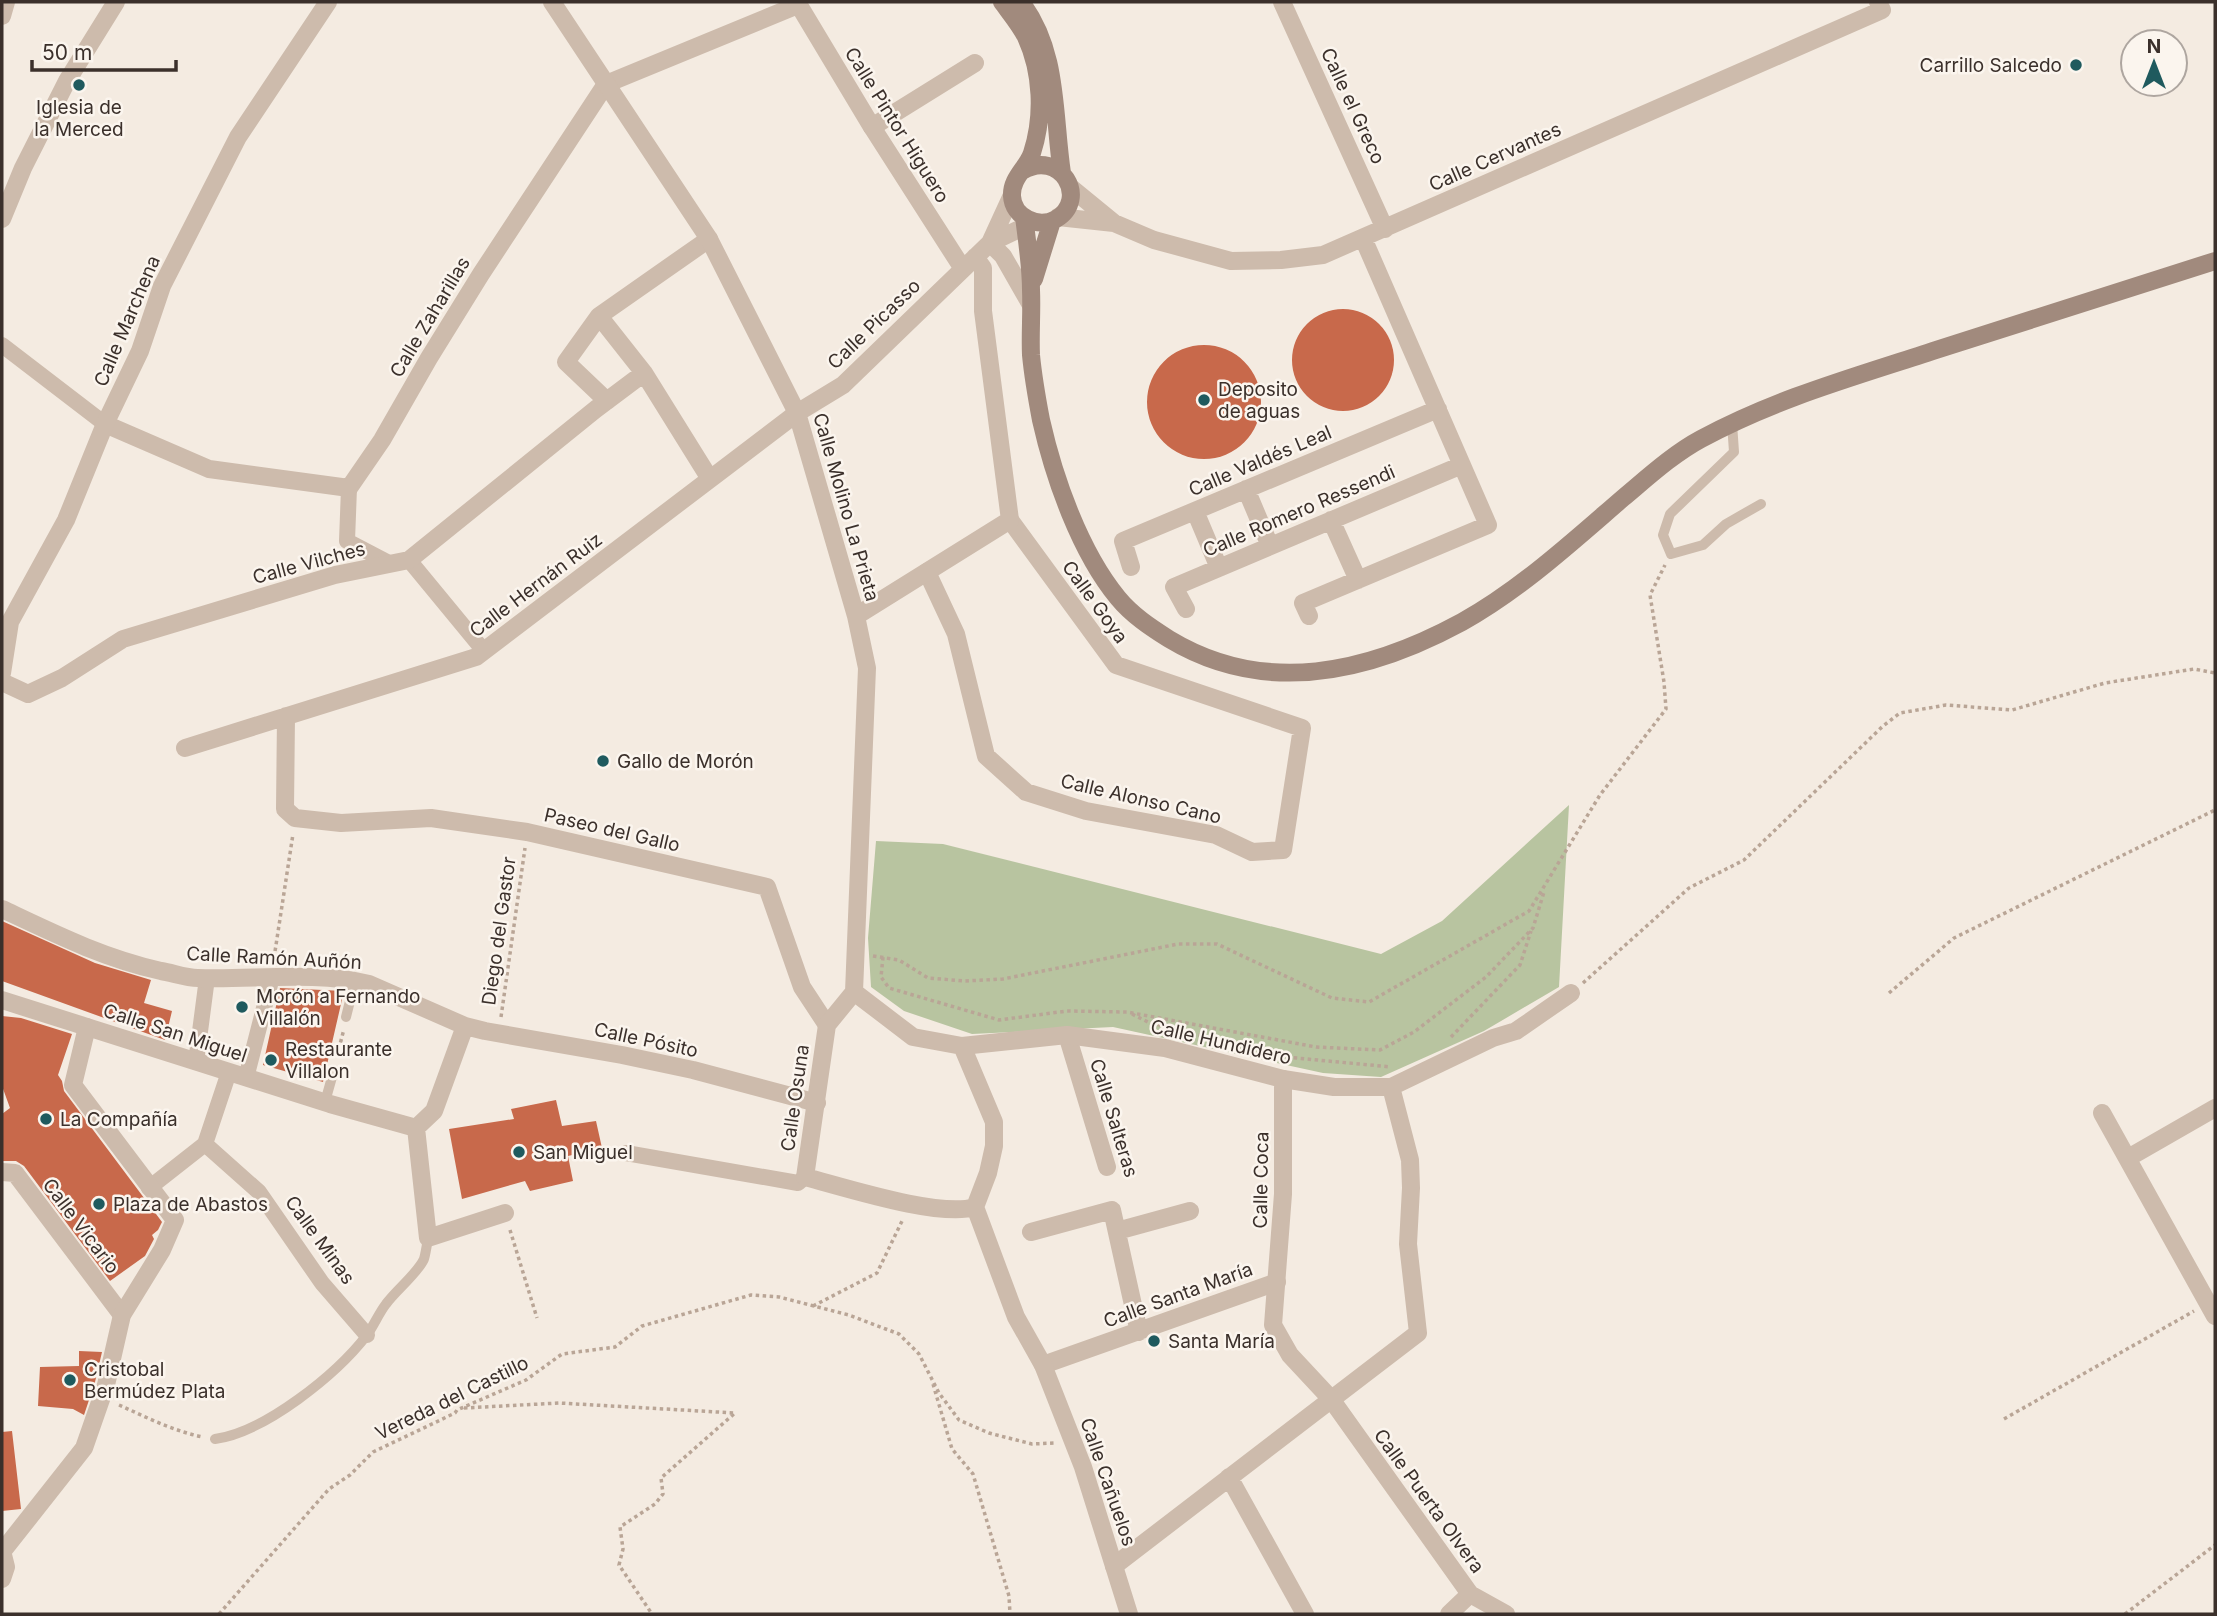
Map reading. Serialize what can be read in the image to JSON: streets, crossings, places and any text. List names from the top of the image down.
{
  "streets": {
    "street": [
      "Calle el Greco",
      "Calle Pintor Higuero",
      "Calle Cervantes",
      "Calle Zaharillas",
      "Calle Marchena",
      "Calle Picasso",
      "Calle Valdés Leal",
      "Calle Molino La Prieta",
      "Calle Romero Ressendi",
      "Calle Vilches",
      "Calle Hernán Ruiz",
      "Calle Goya",
      "Calle Alonso Cano",
      "Paseo del Gallo",
      "Calle Ramón Auñón",
      "Calle San Miguel",
      "Calle Pósito",
      "Calle Hundidero",
      "Calle Osuna",
      "Calle Salteras",
      "Calle Coca",
      "Calle Vicario",
      "Calle Minas",
      "Calle Santa María",
      "Calle Cañuelos",
      "Calle Puerta Olvera"
    ],
    "path": ["Diego del Gastor", "Vereda del Castillo"]
  },
  "crossings": [
    ["Calle el Greco", "Calle Cervantes"],
    ["Calle Pintor Higuero", "Calle Picasso"],
    ["Calle Pintor Higuero", "Calle Goya"],
    ["Calle Zaharillas", "Calle Molino La Prieta"],
    ["Calle Picasso", "Calle Molino La Prieta"],
    ["Calle Picasso", "Calle Hernán Ruiz"],
    ["Calle Picasso", "Calle Goya"],
    ["Calle Molino La Prieta", "Calle Hernán Ruiz"],
    ["Calle Molino La Prieta", "Calle Hundidero"],
    ["Calle Goya", "Calle Alonso Cano"],
    ["Paseo del Gallo", "Diego del Gastor"],
    ["Paseo del Gallo", "Calle Osuna"],
    ["Diego del Gastor", "Calle Pósito"],
    ["Calle Ramón Auñón", "Calle Pósito"],
    ["Calle Pósito", "Calle Osuna"],
    ["Calle Hundidero", "Calle Salteras"],
    ["Calle Hundidero", "Calle Coca"],
    ["Calle Coca", "Calle Santa María"],
    ["Calle Santa María", "Calle Cañuelos"],
    ["Calle Santa María", "Calle Puerta Olvera"],
    ["Vereda del Castillo", "Calle Cañuelos"]
  ],
  "places": [
    "Carrillo Salcedo",
    "Iglesia de la Merced",
    "Deposito de aguas",
    "Gallo de Morón",
    "Morón a Fernando Villalón",
    "Restaurante Villalon",
    "La Compañía",
    "San Miguel",
    "Plaza de Abastos",
    "Santa María",
    "Cristobal Bermúdez Plata"
  ],
  "scale_bar": "50 m",
  "north": "top"
}
